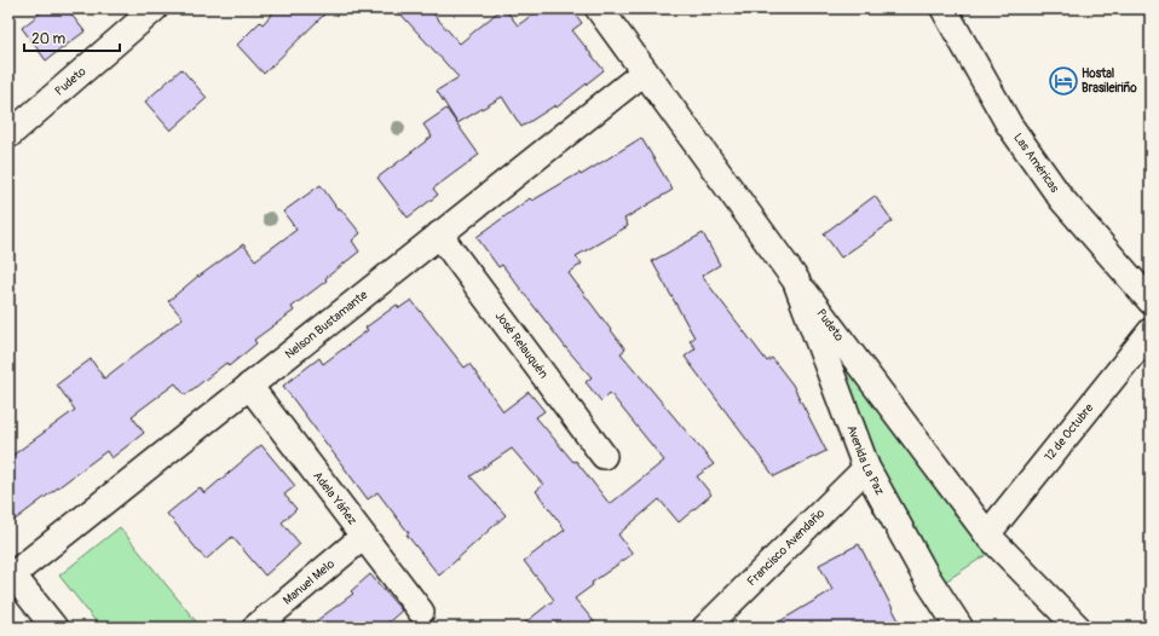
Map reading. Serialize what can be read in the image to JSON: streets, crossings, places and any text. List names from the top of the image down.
{
  "streets": {
    "street": [
      "Pudeto",
      "Las Américas",
      "Nelson Bustamante",
      "José Relauquén",
      "12 de Octubre",
      "Avenida La Paz",
      "Adela Yáñez",
      "Francisco Avendaño",
      "Manuel Melo"
    ]
  },
  "crossings": [
    ["Pudeto", "Nelson Bustamante"],
    ["Pudeto", "12 de Octubre"],
    ["Pudeto", "Avenida La Paz"],
    ["Nelson Bustamante", "José Relauquén"],
    ["Nelson Bustamante", "Adela Yáñez"],
    ["Avenida La Paz", "Francisco Avendaño"],
    ["Adela Yáñez", "Manuel Melo"]
  ],
  "places": {
    "hotel": ["Hostal Brasileiriño"]
  },
  "scale_bar": "20 m"
}
